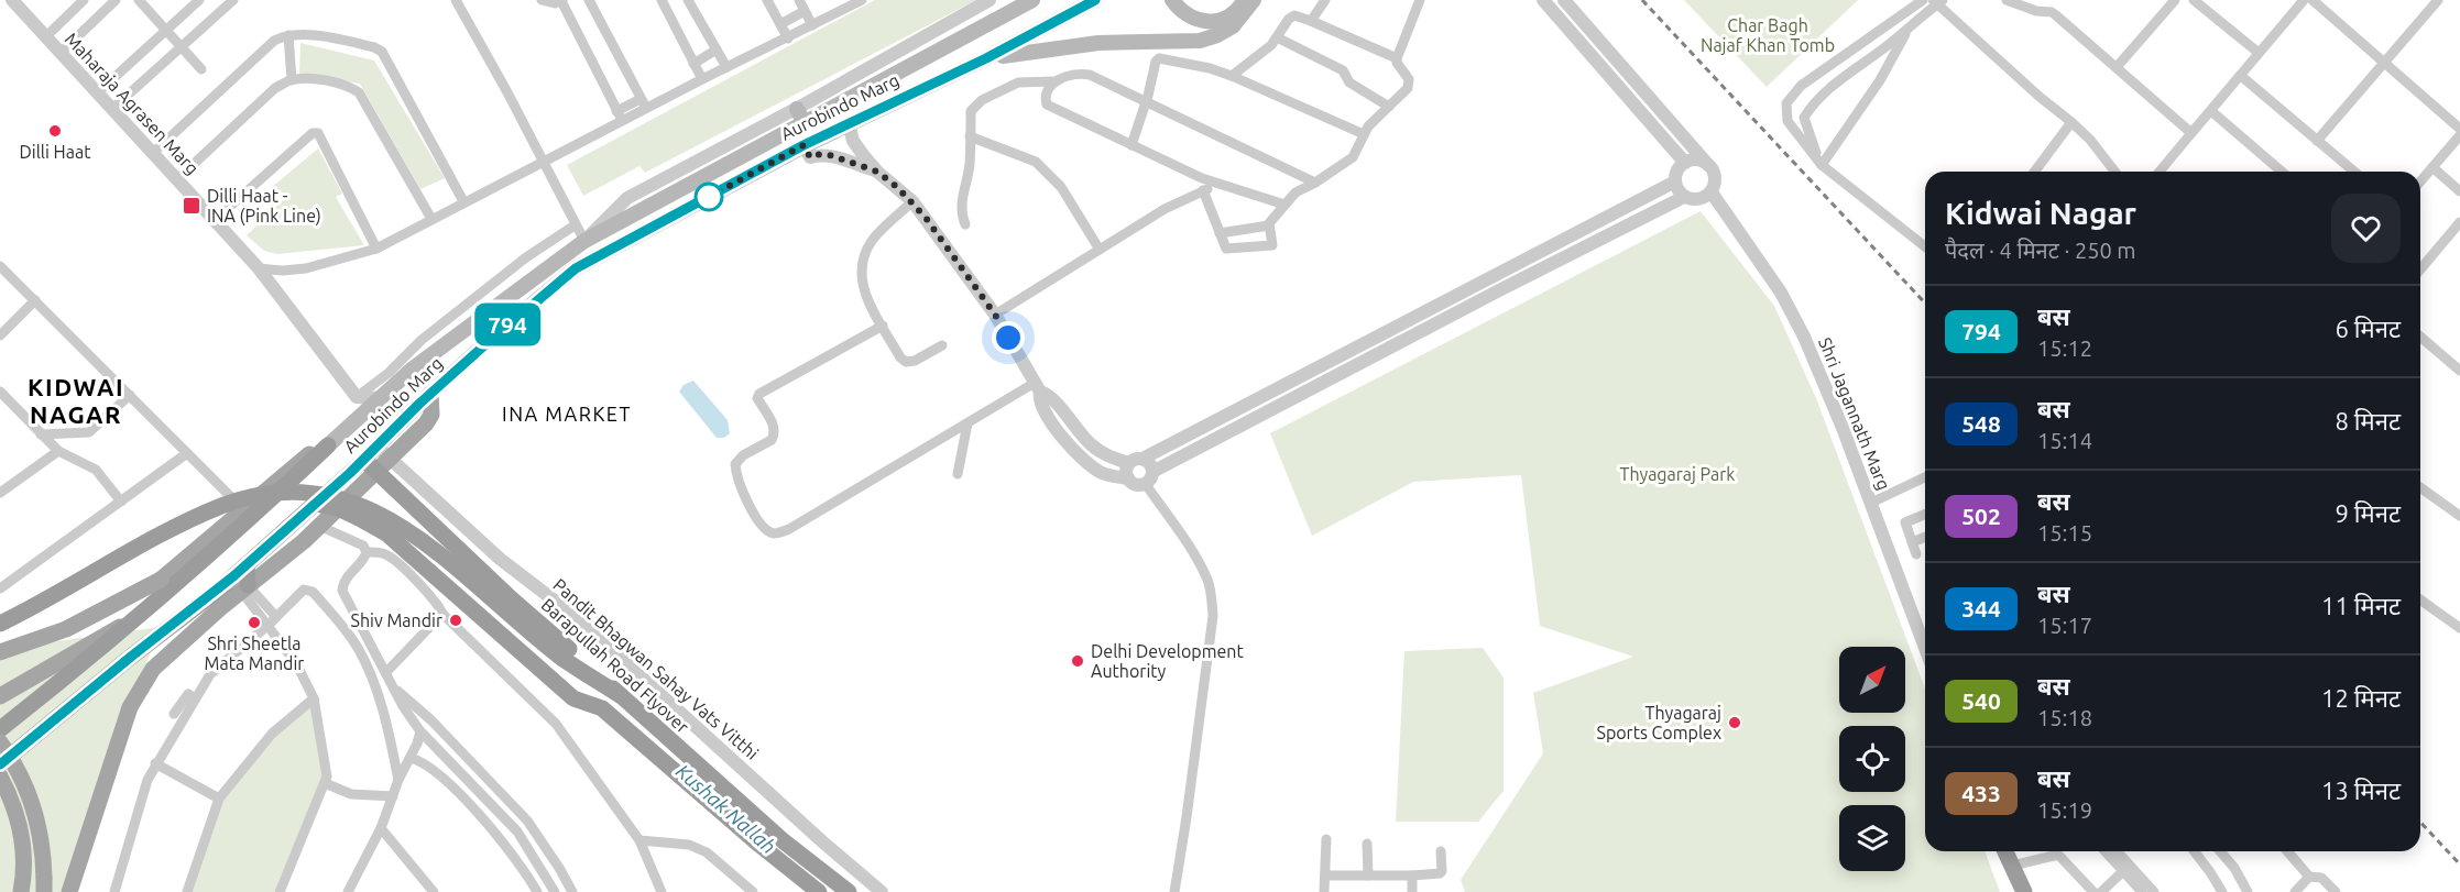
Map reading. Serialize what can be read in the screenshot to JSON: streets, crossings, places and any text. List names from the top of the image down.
{
  "streets": {
    "highway": ["Aurobindo Marg", "Barapullah Road Flyover"],
    "street": ["Maharaja Agrasen Marg", "Shri Jagannath Marg", "Pandit Bhagwan Sahay Vats Vitthi"]
  },
  "crossings": [
    ["Maharaja Agrasen Marg", "Aurobindo Marg"],
    ["Aurobindo Marg", "Barapullah Road Flyover"]
  ],
  "districts": ["KIDWAI NAGAR", "INA MARKET"],
  "water": ["Kushak Nallah"],
  "parks": ["Char Bagh Najaf Khan Tomb", "Thyagaraj Park"],
  "places": {
    "other": [
      "Dilli Haat",
      "Shiv Mandir",
      "Shri Sheetla Mata Mandir",
      "Delhi Development Authority",
      "Thyagaraj Sports Complex"
    ],
    "transit": ["Dilli Haat - INA (Pink Line)"]
  },
  "lines": ["bus line 794"],
  "north": "top right",
  "page": {
    "on_map": "794",
    "heading": ["Kidwai Nagar", "पैदल · 4 मिनट · 250 m"],
    "list": [
      {
        "mark": "794",
        "name": "बस",
        "note": "15:12",
        "value": "6 मिनट"
      },
      {
        "mark": "548",
        "name": "बस",
        "note": "15:14",
        "value": "8 मिनट"
      },
      {
        "mark": "502",
        "name": "बस",
        "note": "15:15",
        "value": "9 मिनट"
      },
      {
        "mark": "344",
        "name": "बस",
        "note": "15:17",
        "value": "11 मिनट"
      },
      {
        "mark": "540",
        "name": "बस",
        "note": "15:18",
        "value": "12 मिनट"
      },
      {
        "mark": "433",
        "name": "बस",
        "note": "15:19",
        "value": "13 मिनट"
      }
    ]
  }
}
